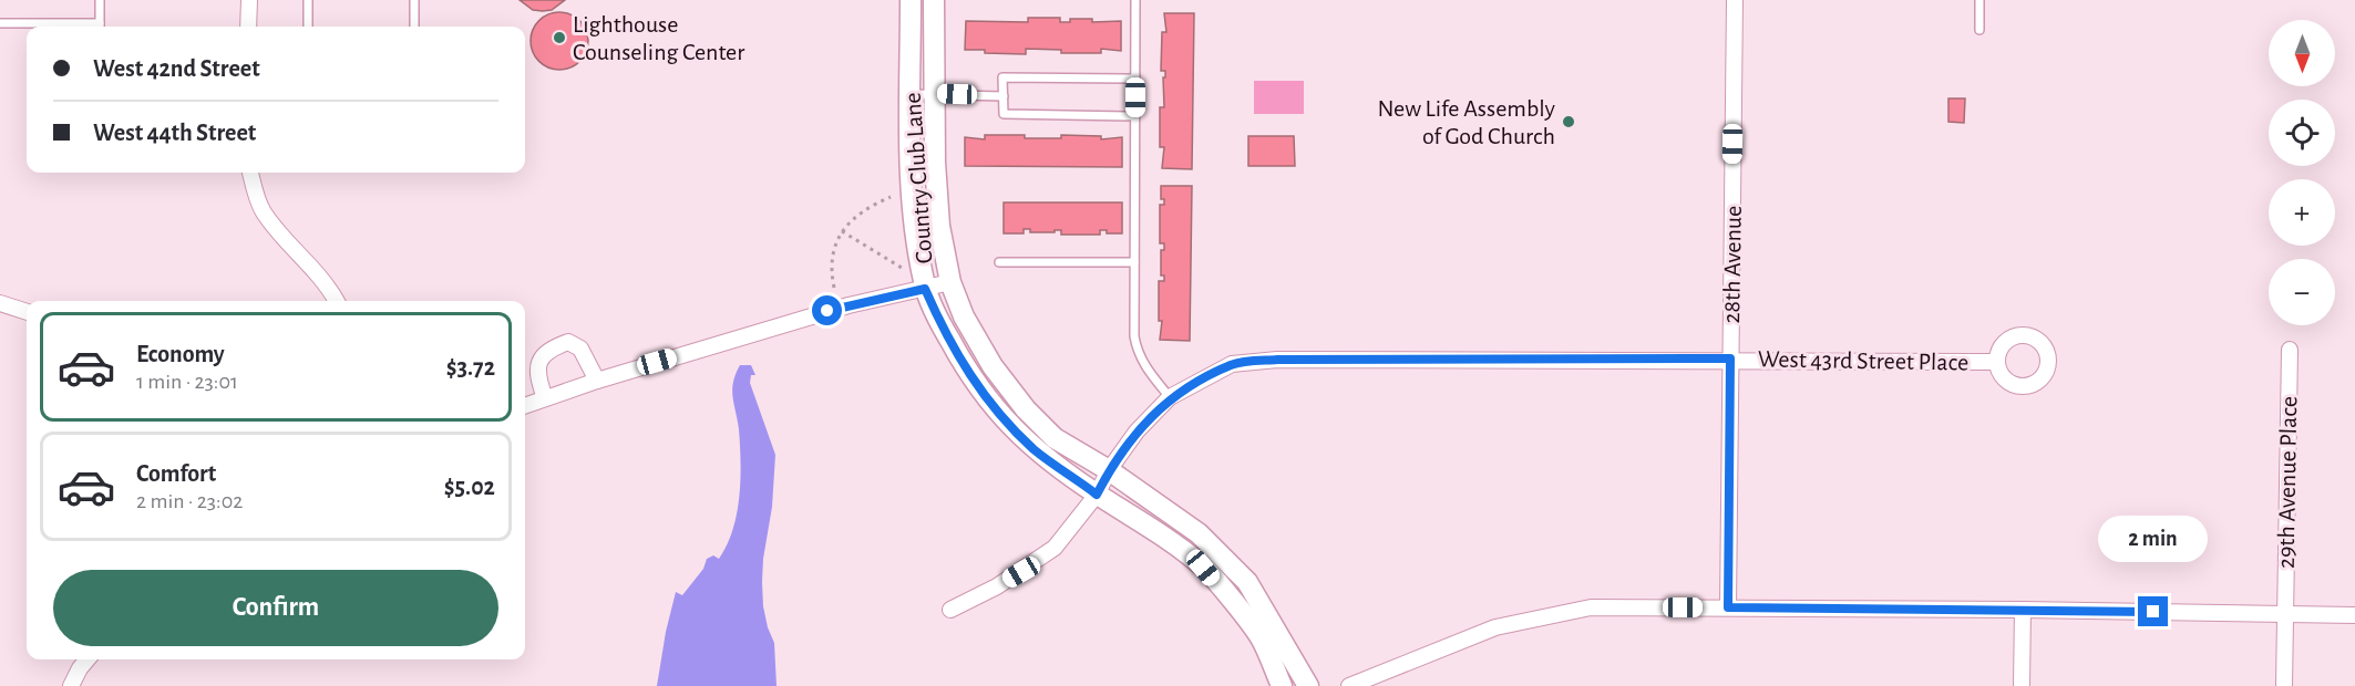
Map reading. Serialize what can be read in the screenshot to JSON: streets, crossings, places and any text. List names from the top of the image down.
{
  "streets": {
    "street": [
      "Country Club Lane",
      "28th Avenue",
      "West 43rd Street Place",
      "29th Avenue Place"
    ]
  },
  "crossings": [
    ["Country Club Lane", "West 43rd Street Place"],
    ["28th Avenue", "West 43rd Street Place"]
  ],
  "places": ["Lighthouse Counseling Center", "New Life Assembly of God Church"],
  "north": "bottom",
  "page": {
    "map_buttons": ["+", "−"],
    "banner": ["West 42nd Street", "West 44th Street"],
    "list": [
      {
        "name": "Economy",
        "note": "1 min · 23:01",
        "value": "$3.72"
      },
      {
        "name": "Comfort",
        "note": "2 min · 23:02",
        "value": "$5.02"
      }
    ],
    "bubble": "2 min",
    "buttons": "Confirm"
  }
}
